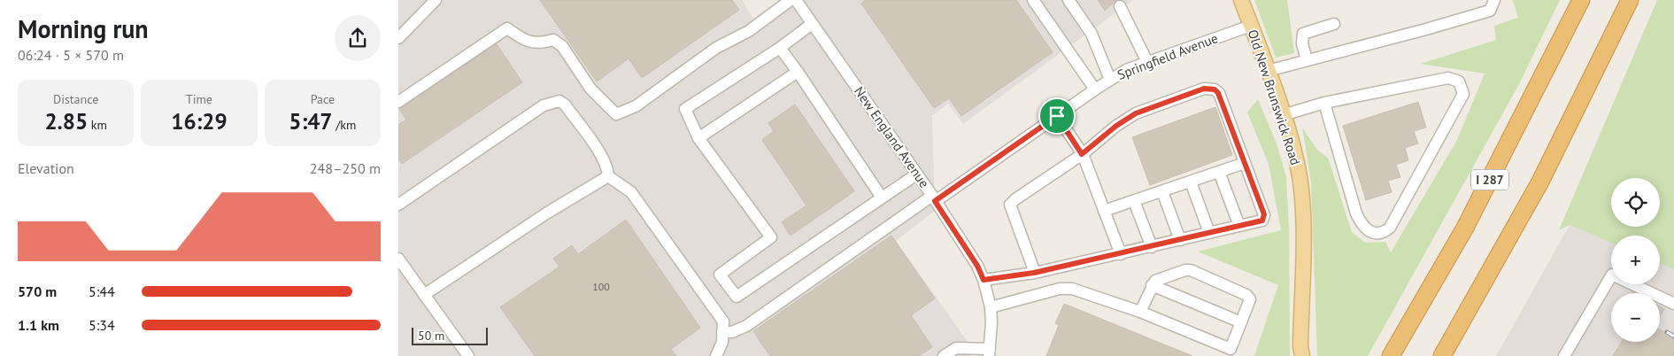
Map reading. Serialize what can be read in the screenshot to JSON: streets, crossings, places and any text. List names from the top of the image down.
{
  "streets": {
    "highway": ["I 287"],
    "main road": ["Old New Brunswick Road"],
    "street": ["Springfield Avenue", "New England Avenue"]
  },
  "crossings": [
    ["Springfield Avenue", "Old New Brunswick Road"],
    ["Springfield Avenue", "New England Avenue"]
  ],
  "house_numbers": ["100"],
  "scale_bar": "50 m",
  "page": {
    "heading": ["Morning run", "06:24 · 5 × 570 m"],
    "stats": [
      ["Distance", "2.85 km"],
      ["Time", "16:29"],
      ["Pace", "5:47 /km"]
    ],
    "chart": ["Elevation", "248–250 m"],
    "map_buttons": ["+", "−"],
    "list": [
      {
        "name": "570 m",
        "note": "5:44"
      },
      {
        "name": "1.1 km",
        "note": "5:34"
      }
    ],
    "scale": "50 m"
  }
}
